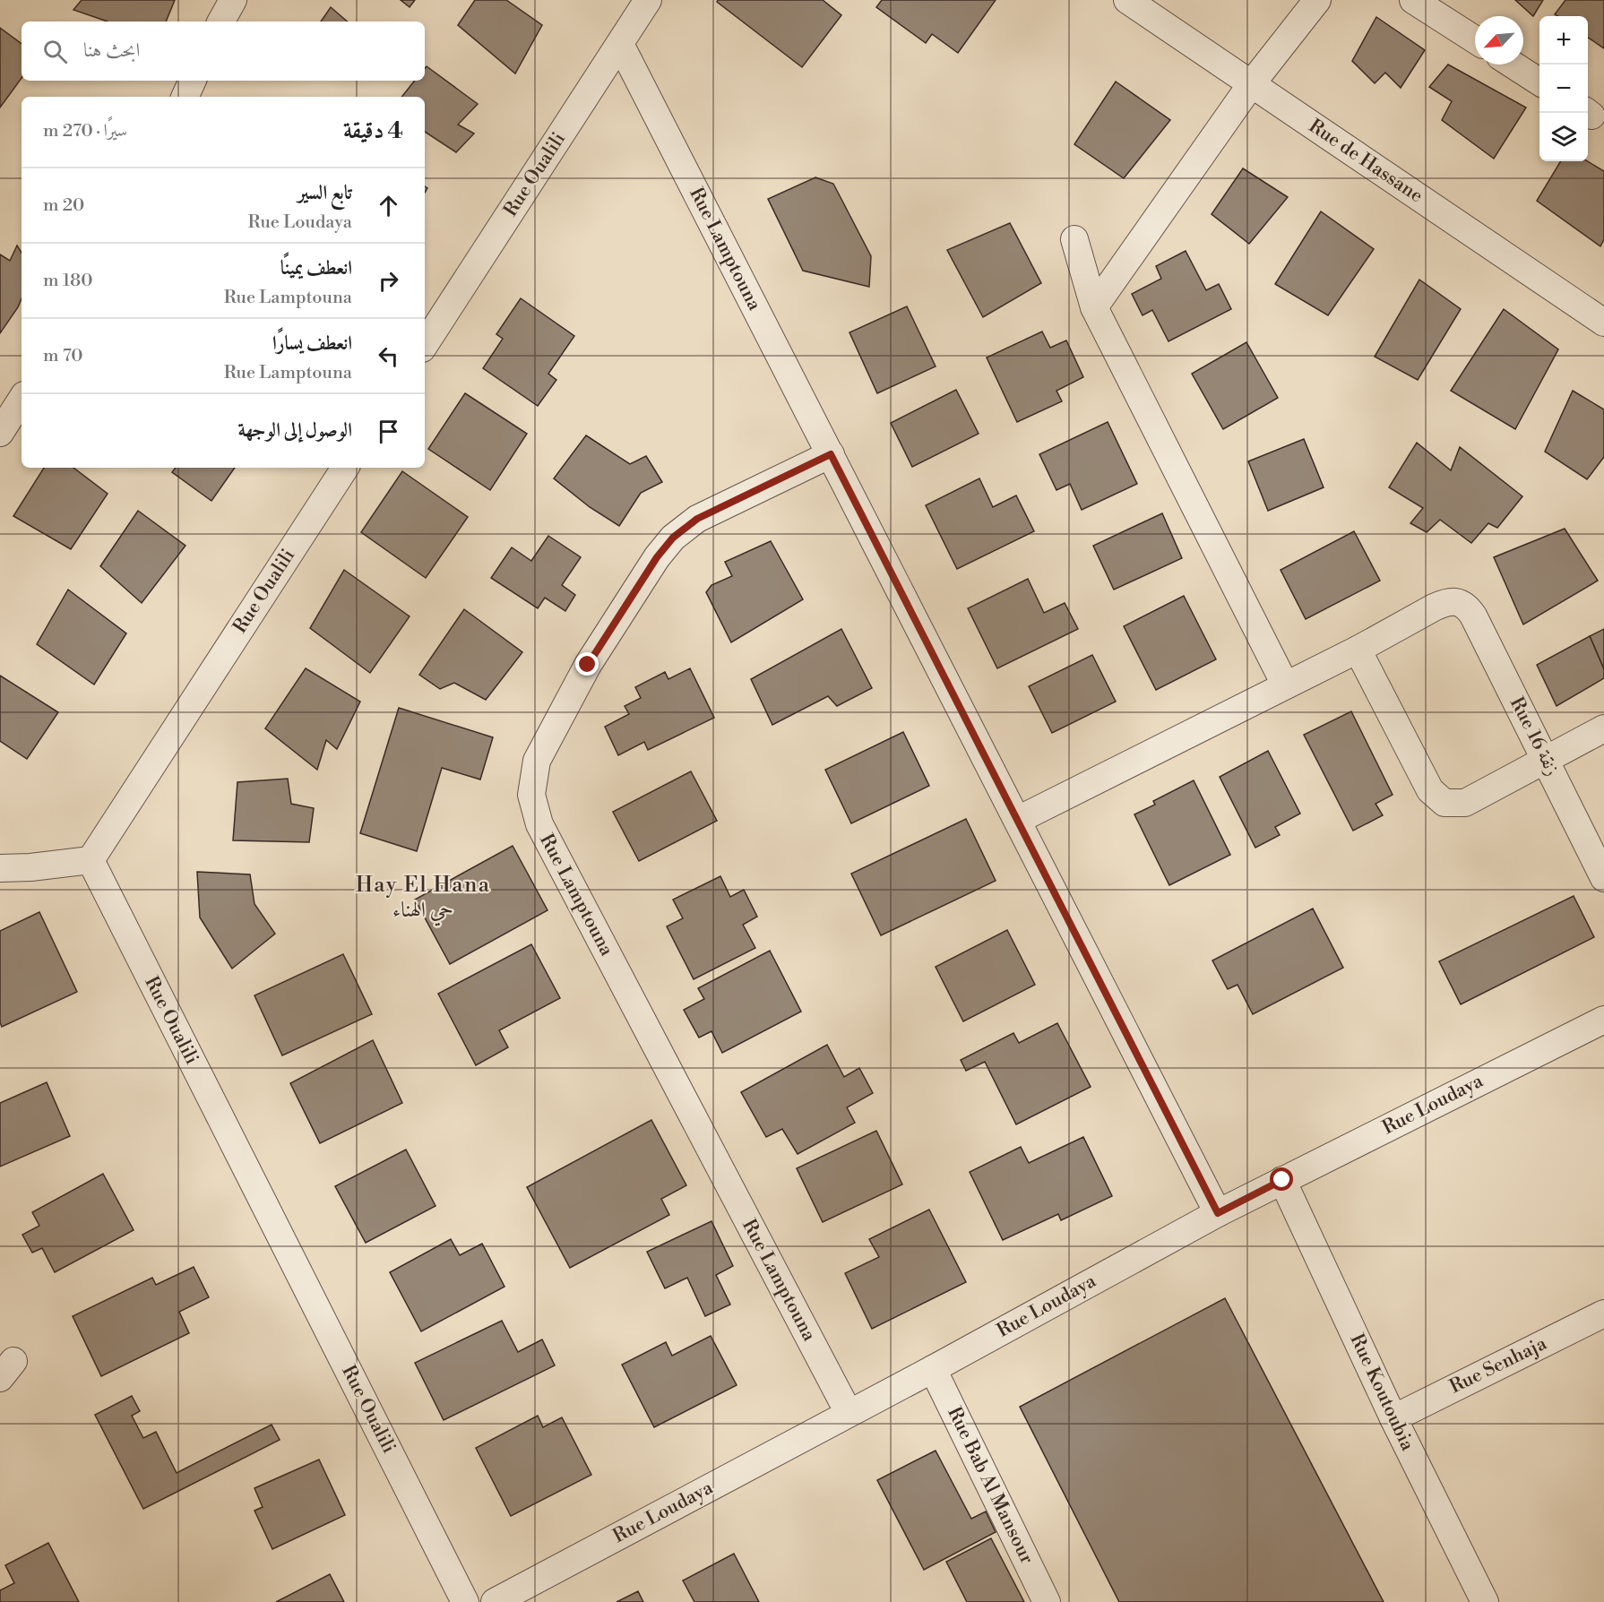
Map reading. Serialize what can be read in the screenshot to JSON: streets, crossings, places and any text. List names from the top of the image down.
{
  "streets": {
    "street": [
      "Rue de Hassane",
      "Rue Oualili",
      "Rue Lamptouna",
      "Rue 16 زنقة",
      "Rue Loudaya",
      "Rue Senhaja",
      "Rue Koutoubia",
      "Rue Bab Al Mansour"
    ]
  },
  "crossings": [
    ["Rue Oualili", "Rue Lamptouna"],
    ["Rue Lamptouna", "Rue Loudaya"],
    ["Rue Loudaya", "Rue Koutoubia"],
    ["Rue Loudaya", "Rue Bab Al Mansour"],
    ["Rue Senhaja", "Rue Koutoubia"]
  ],
  "districts": ["Hay El Hana حي الهناء"],
  "north": "bottom left",
  "page": {
    "map_buttons": ["+", "−"],
    "search": "ابحث هنا",
    "heading": ["4 دقيقة", "سيرًا · 270 m"],
    "list": [
      ["تابع السير", "Rue Loudaya", "20 m"],
      ["انعطف يمينًا", "Rue Lamptouna", "180 m"],
      ["انعطف يسارًا", "Rue Lamptouna", "70 m"],
      "الوصول إلى الوجهة"
    ]
  }
}
